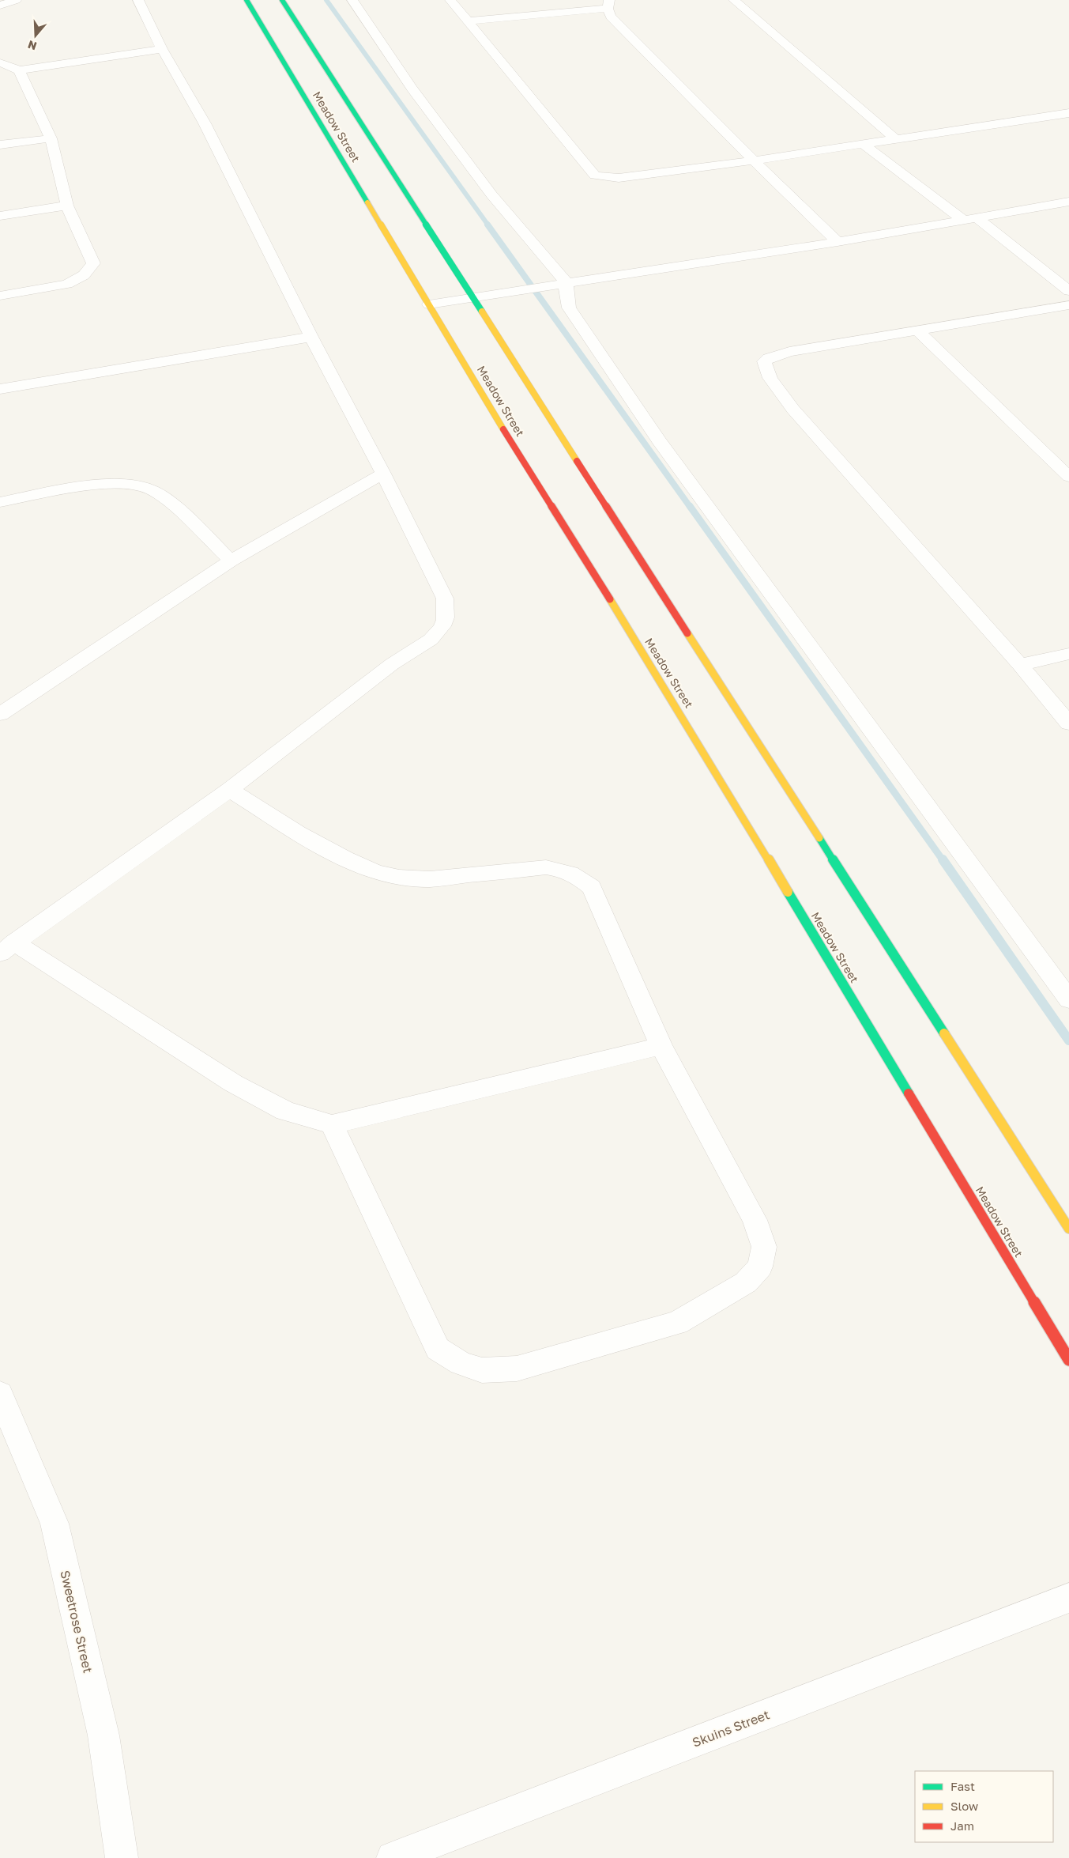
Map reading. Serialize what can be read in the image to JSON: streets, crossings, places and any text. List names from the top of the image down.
{
  "streets": {
    "street": ["Meadow Street", "Sweetrose Street", "Skuins Street"]
  },
  "legend": ["Fast", "Slow", "Jam"],
  "north": "bottom"
}
